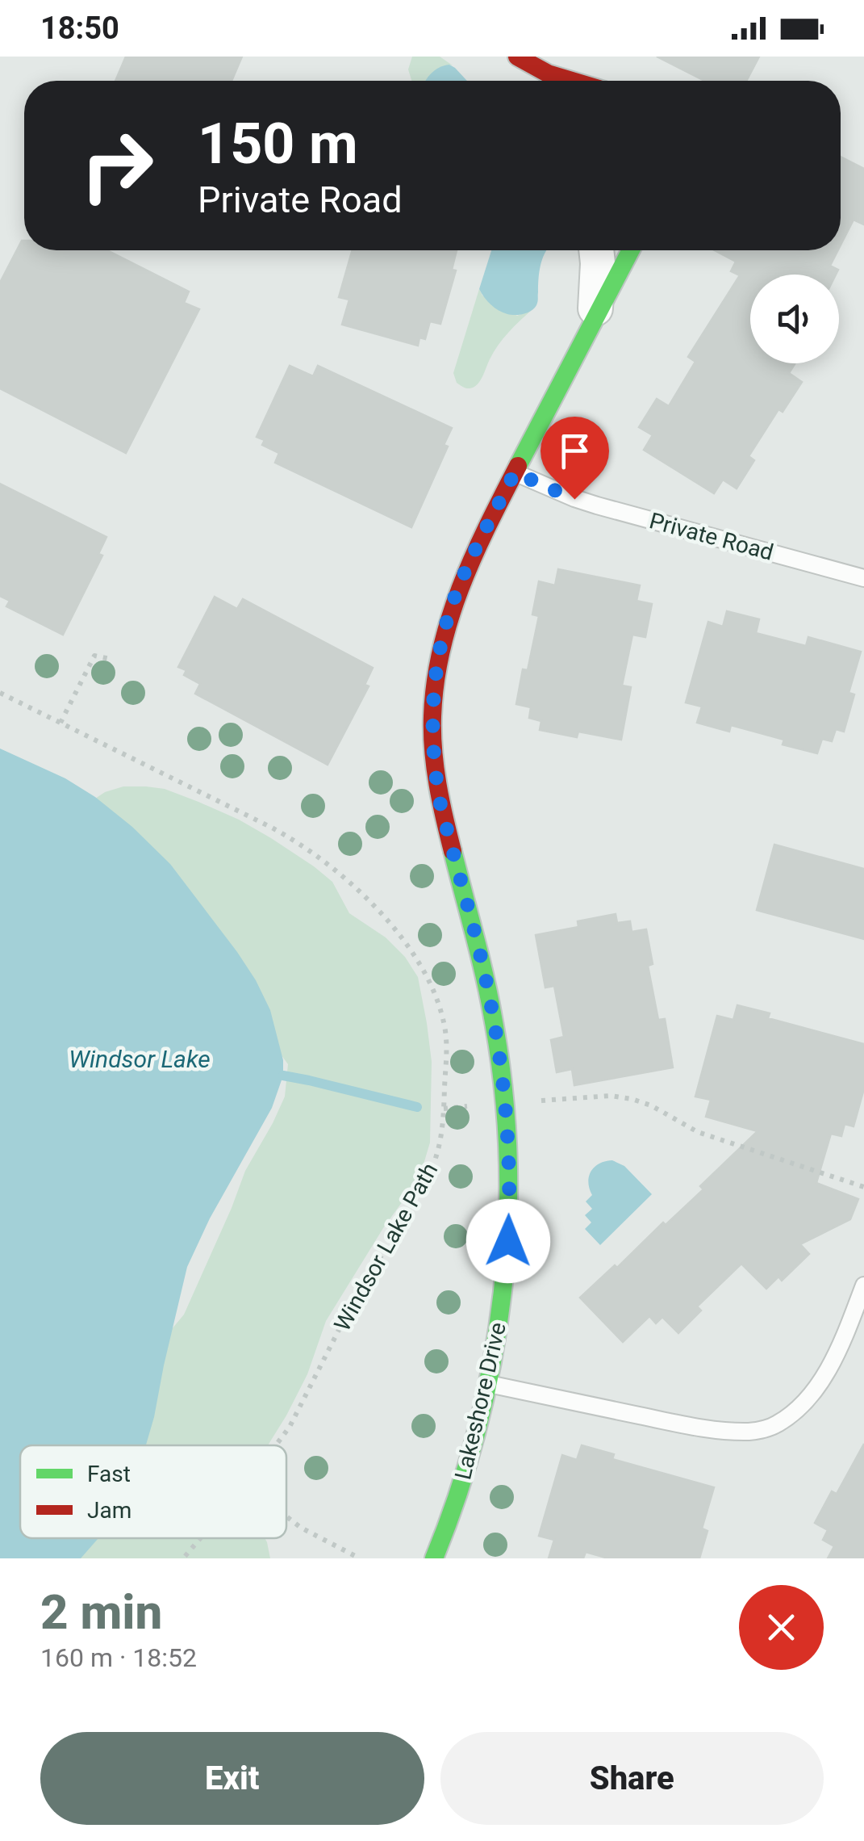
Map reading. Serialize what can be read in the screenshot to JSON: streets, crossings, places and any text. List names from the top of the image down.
{
  "streets": {
    "street": ["Lakeshore Drive"],
    "lane": ["Private Road"],
    "path": ["Windsor Lake Path"]
  },
  "crossings": [
    ["Private Road", "Lakeshore Drive"]
  ],
  "water": ["Windsor Lake"],
  "legend": ["Fast", "Jam"],
  "page": {
    "status": "18:50",
    "turn": ["150 m", "Private Road"],
    "heading": ["2 min", "160 m · 18:52"],
    "buttons": ["Exit", "Share"]
  }
}
